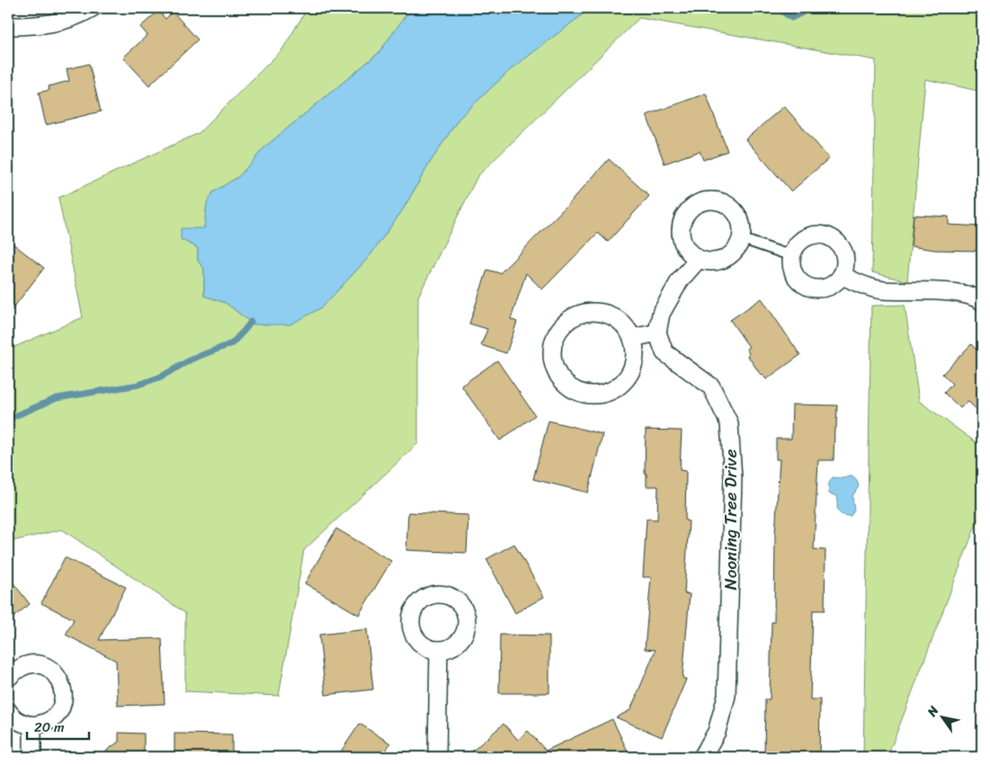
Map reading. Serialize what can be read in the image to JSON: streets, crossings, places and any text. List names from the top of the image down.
{
  "streets": {
    "street": ["Nooning Tree Drive"]
  },
  "scale_bar": "20 m",
  "north": "top left"
}
